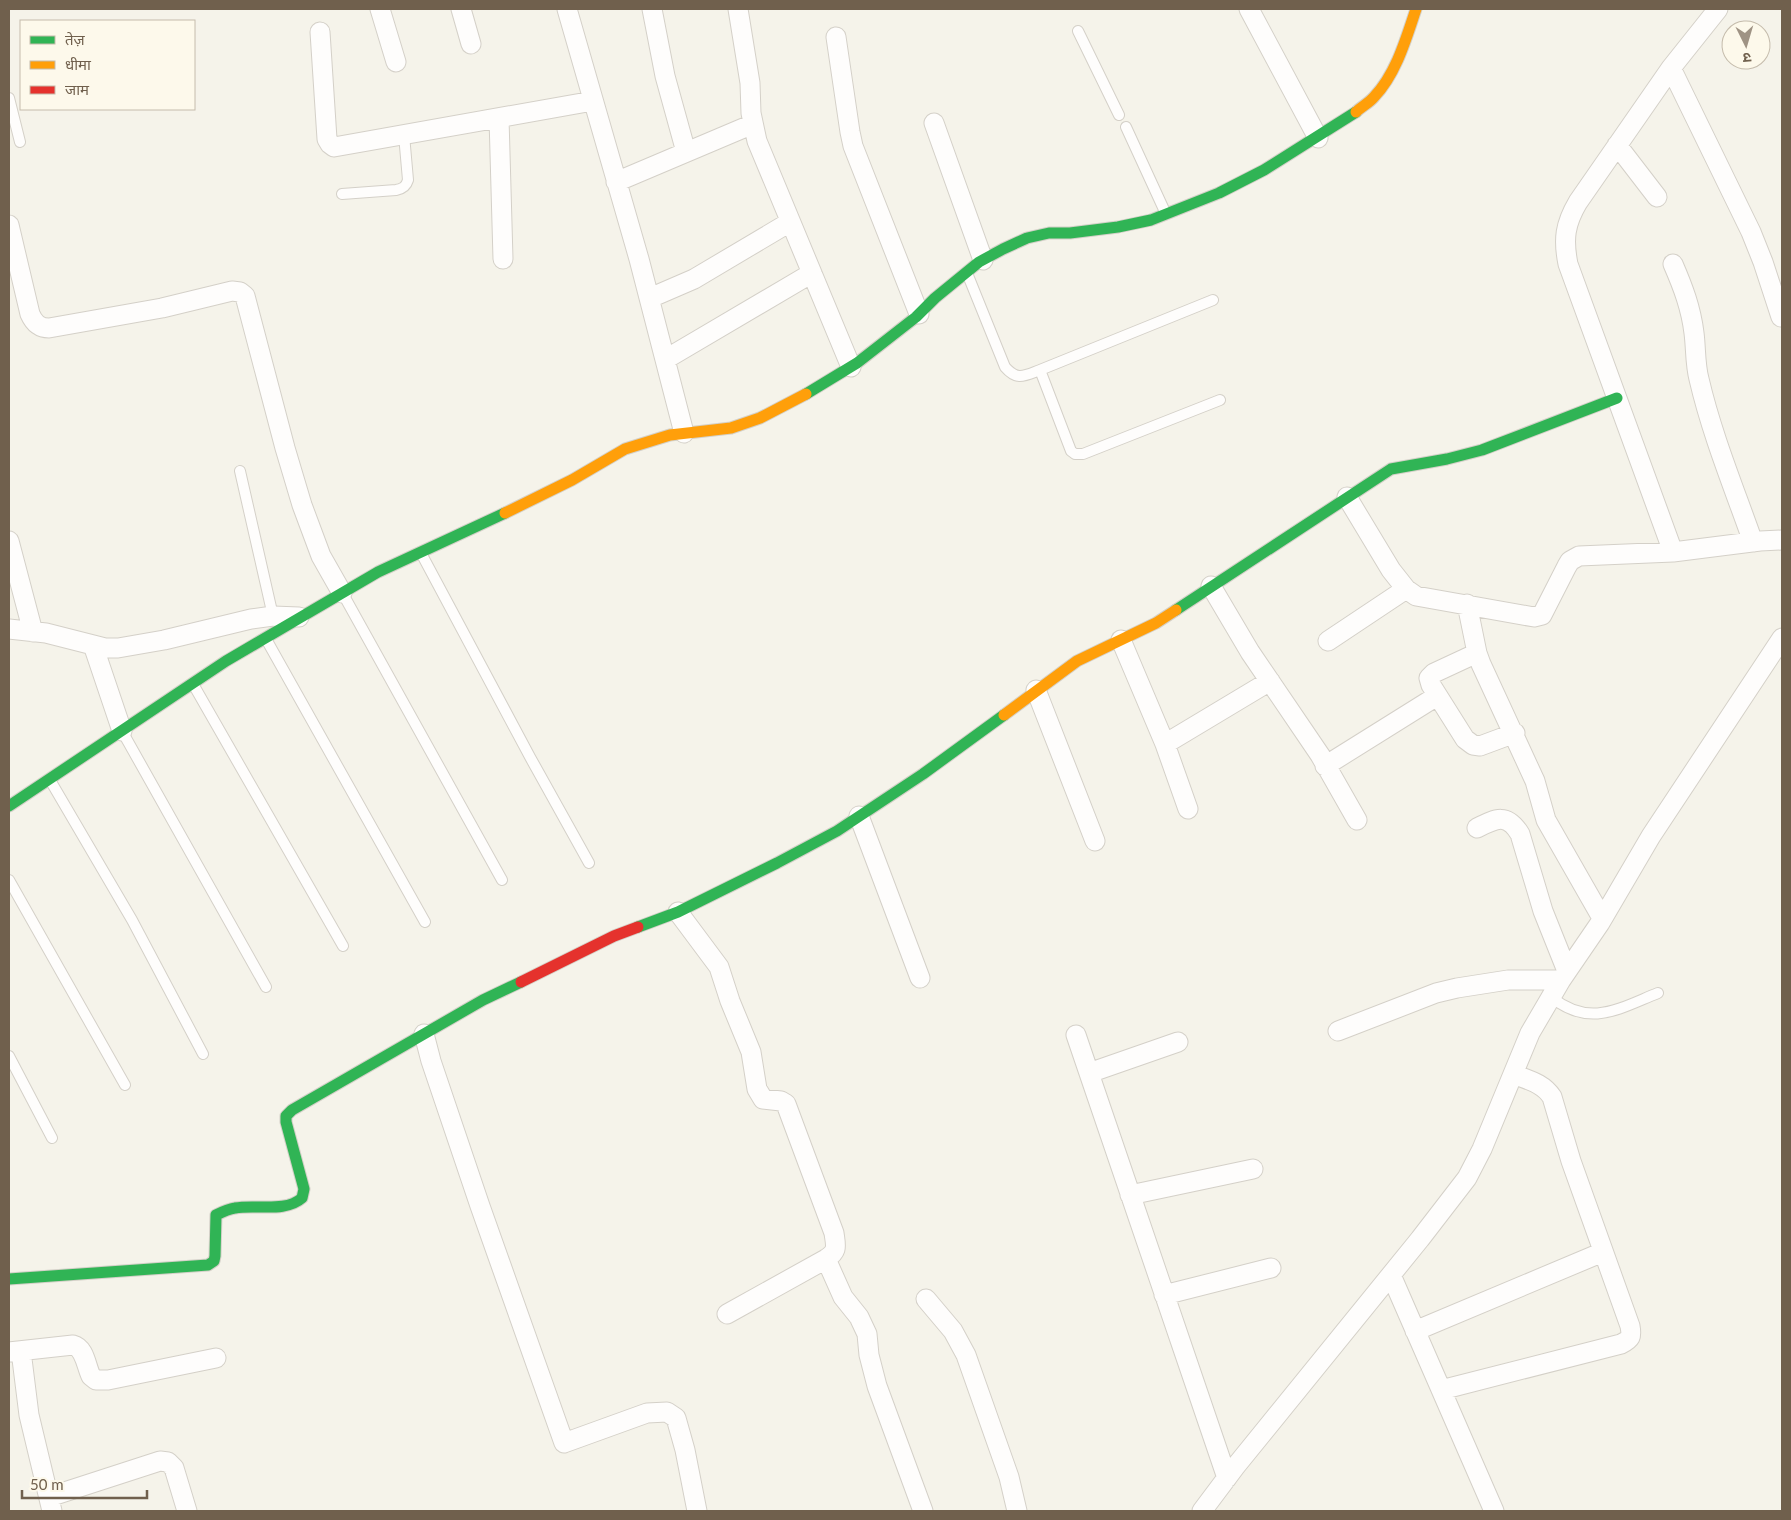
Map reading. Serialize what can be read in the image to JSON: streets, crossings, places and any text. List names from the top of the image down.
{
  "legend": ["तेज़", "धीमा", "जाम"],
  "scale_bar": "50 m",
  "north": "bottom"
}
